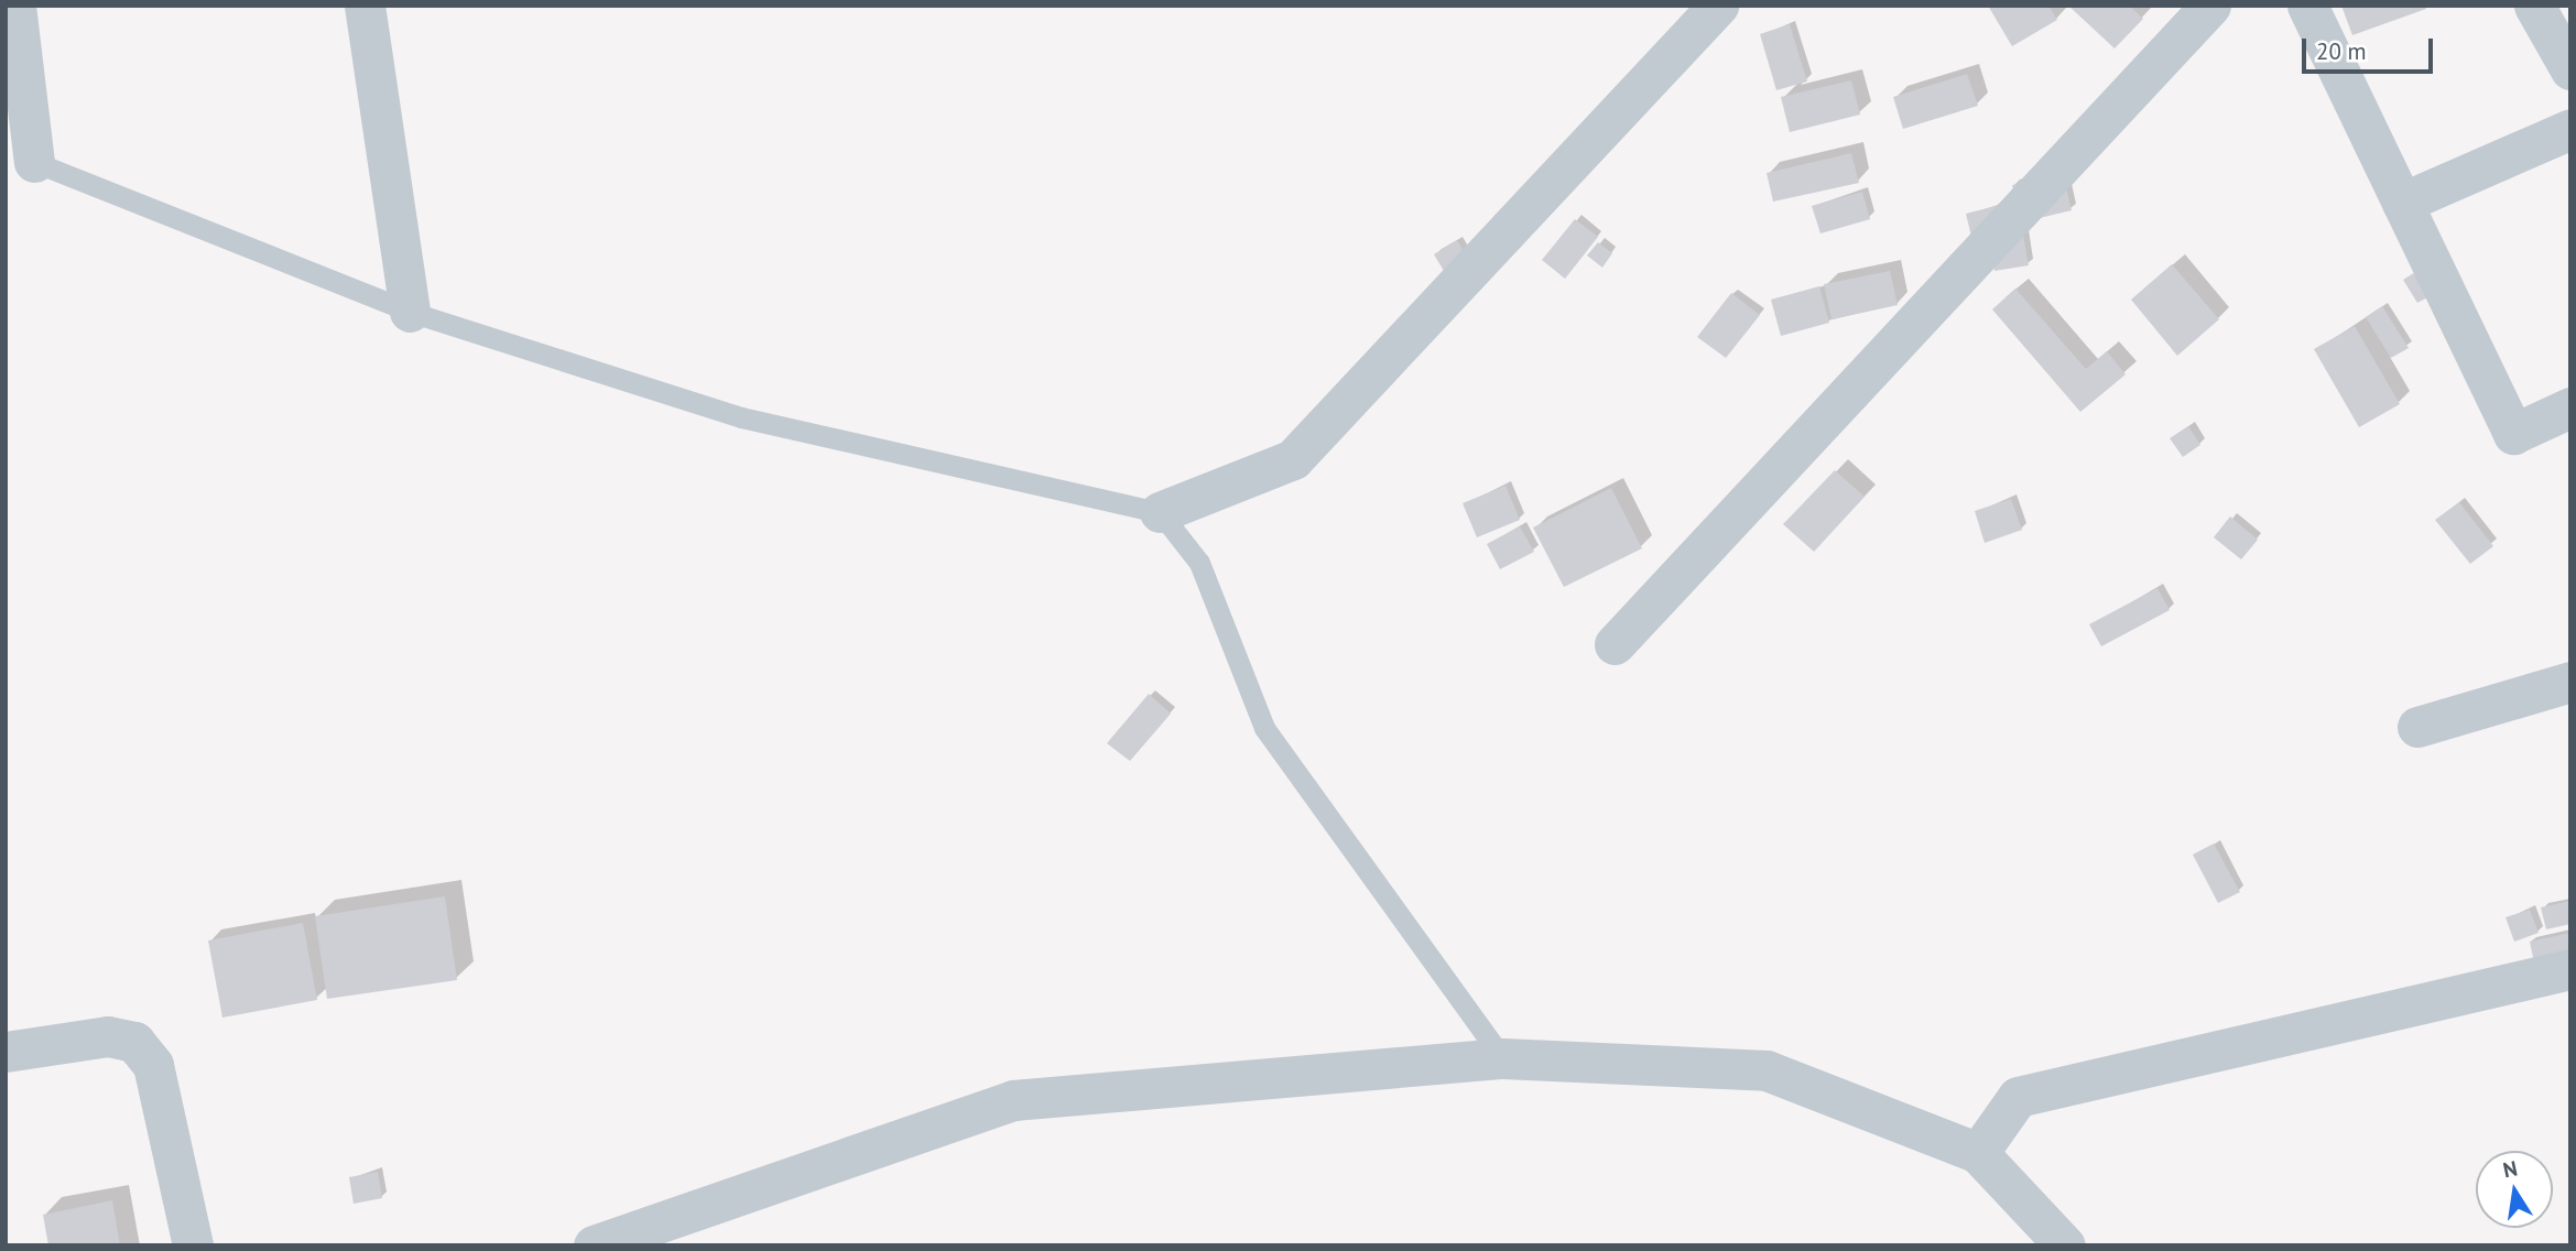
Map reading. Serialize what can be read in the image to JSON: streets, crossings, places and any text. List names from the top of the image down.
{
  "scale_bar": "20 m",
  "north": "top"
}
